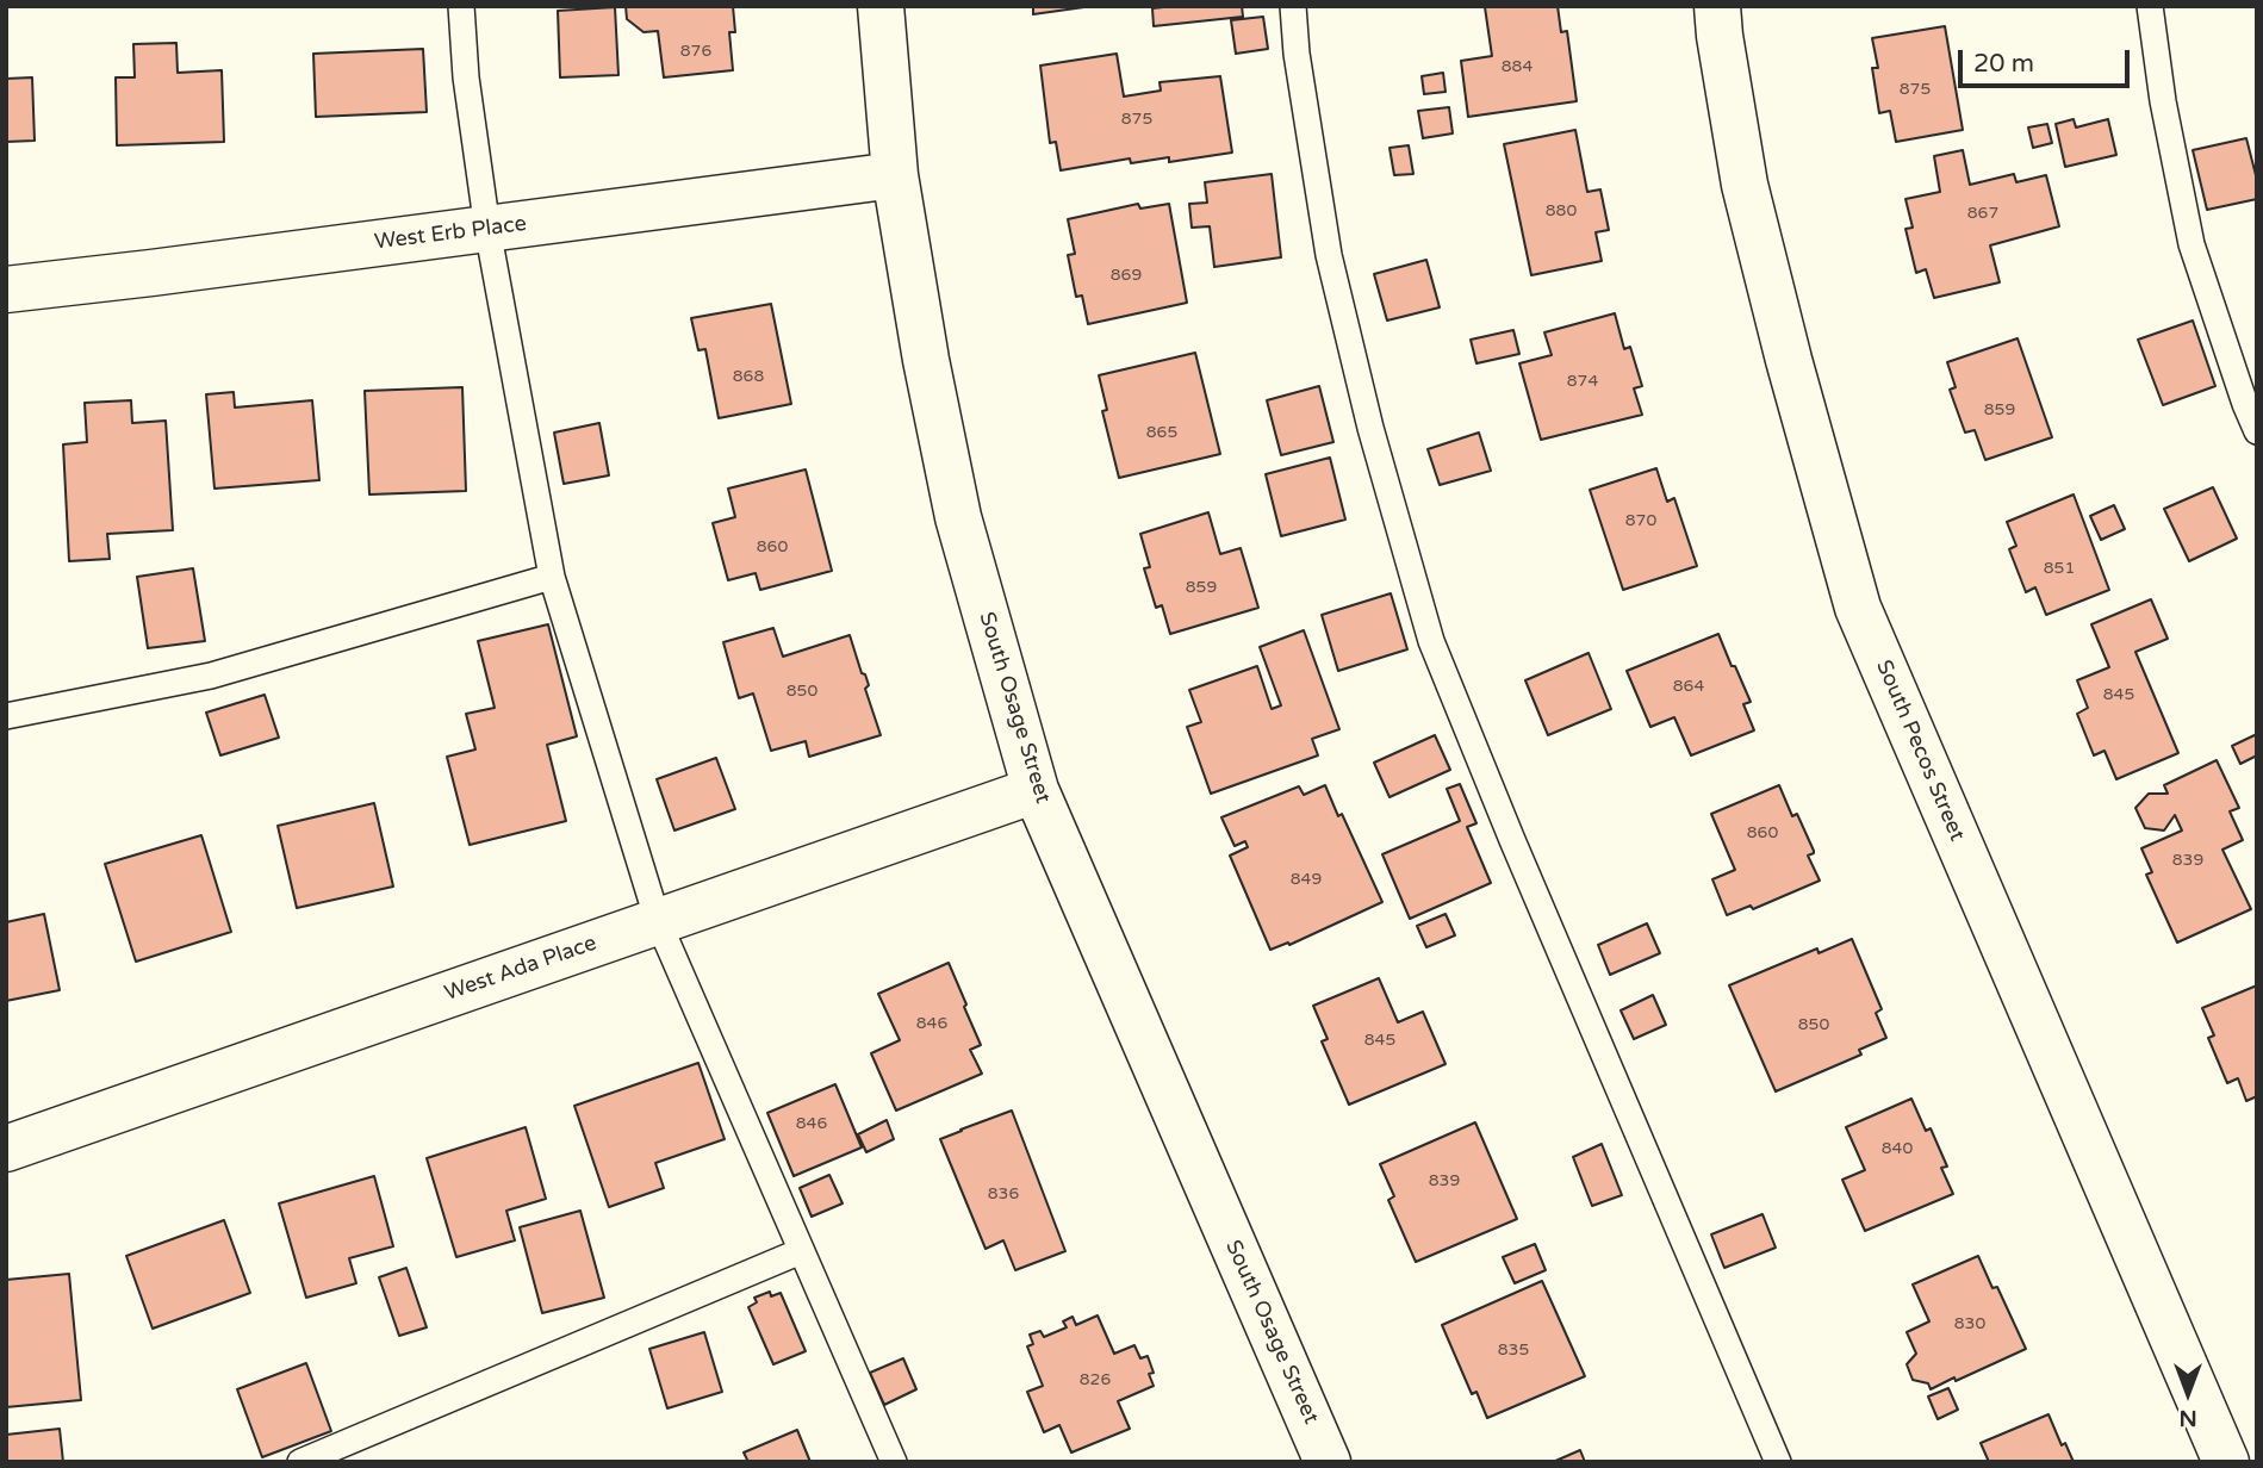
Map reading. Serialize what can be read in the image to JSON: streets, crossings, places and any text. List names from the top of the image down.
{
  "streets": {
    "street": [
      "West Erb Place",
      "South Osage Street",
      "South Pecos Street",
      "West Ada Place"
    ]
  },
  "crossings": [
    ["West Erb Place", "South Osage Street"],
    ["South Osage Street", "West Ada Place"]
  ],
  "house_numbers": [
    "876",
    "884",
    "875",
    "875",
    "880",
    "867",
    "869",
    "868",
    "874",
    "859",
    "865",
    "870",
    "860",
    "851",
    "859",
    "864",
    "850",
    "845",
    "860",
    "839",
    "849",
    "846",
    "850",
    "845",
    "846",
    "840",
    "839",
    "836",
    "830",
    "835",
    "826"
  ],
  "scale_bar": "20 m",
  "north": "bottom"
}
